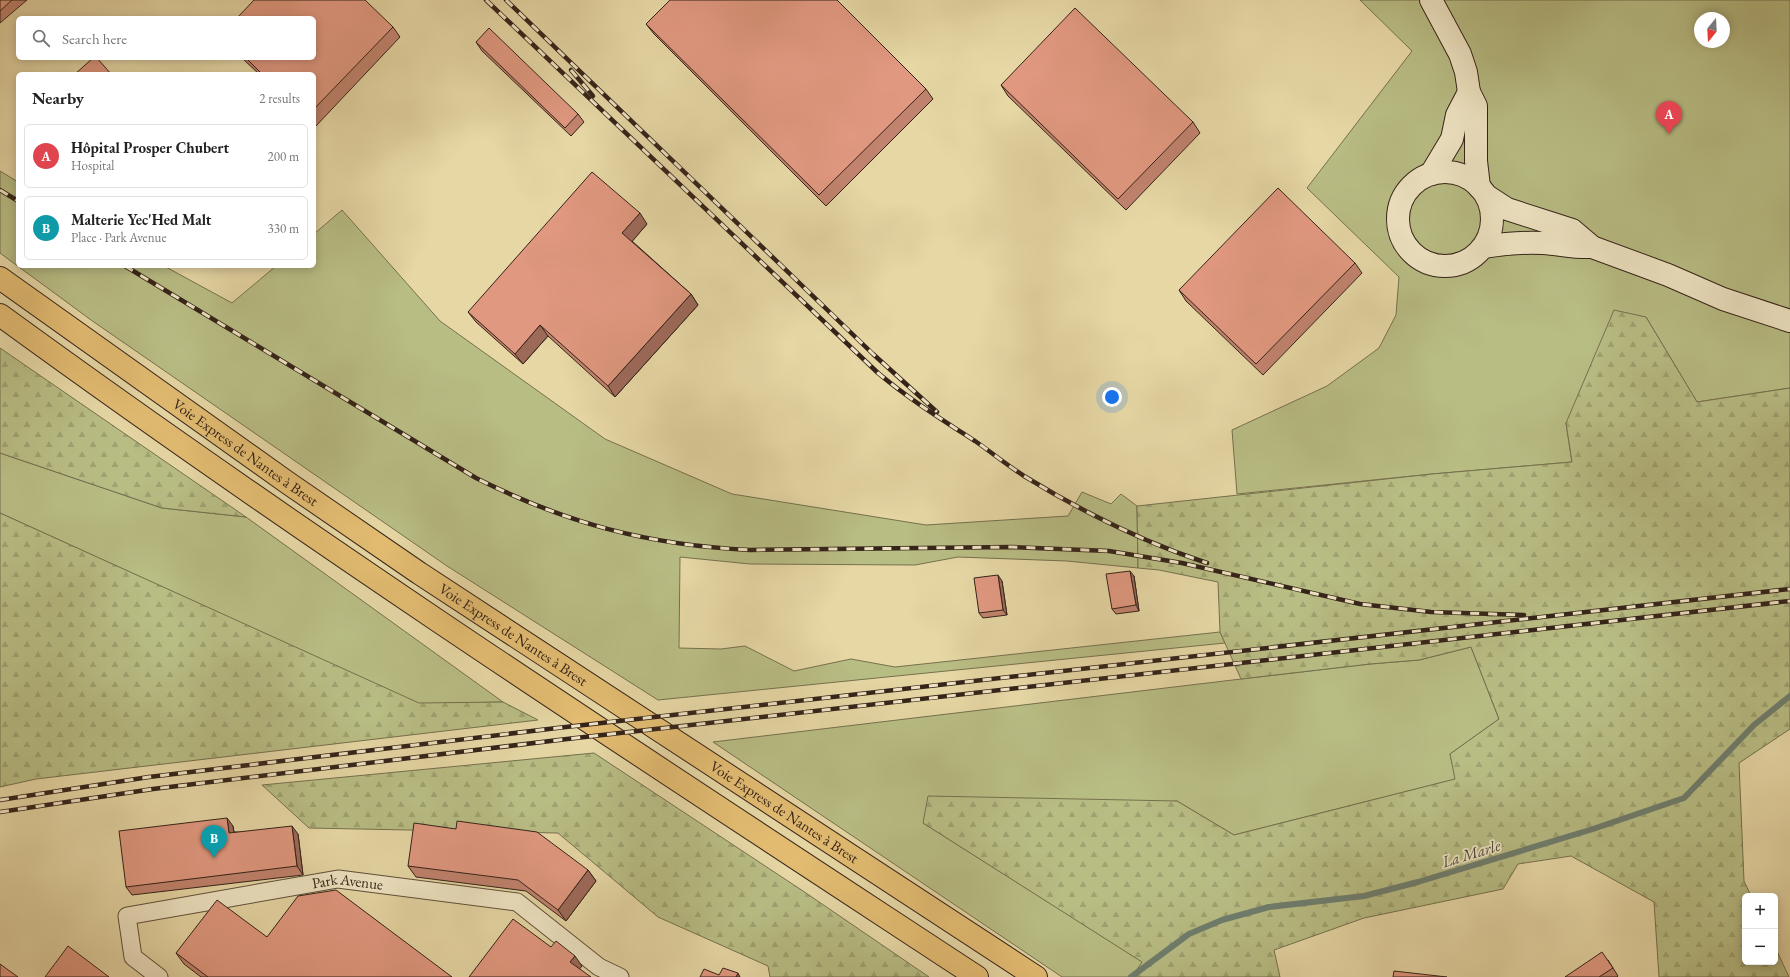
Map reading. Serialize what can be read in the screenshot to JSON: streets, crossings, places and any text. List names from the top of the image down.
{
  "streets": {
    "highway": ["Voie Express de Nantes à Brest"],
    "street": ["Park Avenue"]
  },
  "water": ["La Marle"],
  "north": "bottom",
  "page": {
    "search": "Search here",
    "heading": ["Nearby", "2 results"],
    "pins": ["A", "B"],
    "list": [
      {
        "mark": "A",
        "name": "Hôpital Prosper Chubert",
        "note": "Hospital",
        "value": "200 m"
      },
      {
        "mark": "B",
        "name": "Malterie Yec'Hed Malt",
        "note": "Place · Park Avenue",
        "value": "330 m"
      }
    ],
    "map_buttons": ["+", "−"]
  }
}
